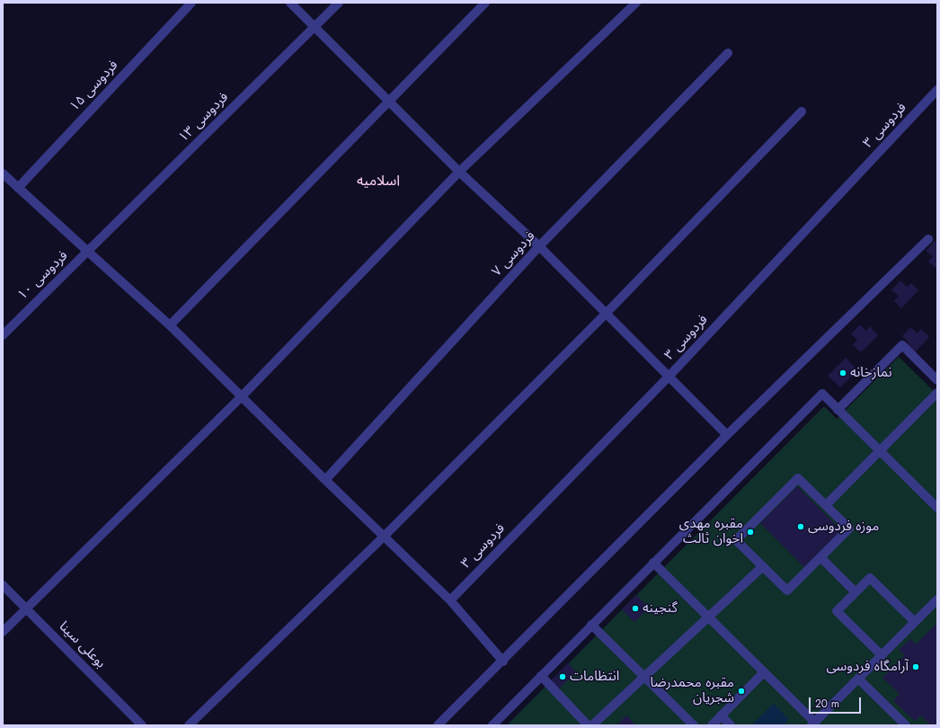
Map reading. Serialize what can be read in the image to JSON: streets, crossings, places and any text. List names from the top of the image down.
{
  "streets": {
    "street": [
      "فردوسی ۱۵",
      "فردوسی ۱۳",
      "فردوسی ۳",
      "فردوسی ۷",
      "فردوسی ۱۰",
      "بوعلی سینا"
    ]
  },
  "crossings": [
    ["فردوسی ۱۳", "فردوسی ۱۰"]
  ],
  "districts": ["اسلامیه"],
  "places": [
    "نمازخانه",
    "موزه فردوسی",
    "مقبره مهدی اخوان ثالث",
    "گنجینه",
    "آرامگاه فردوسی",
    "انتظامات",
    "مقبره محمدرضا شجریان"
  ],
  "scale_bar": "20 m"
}
